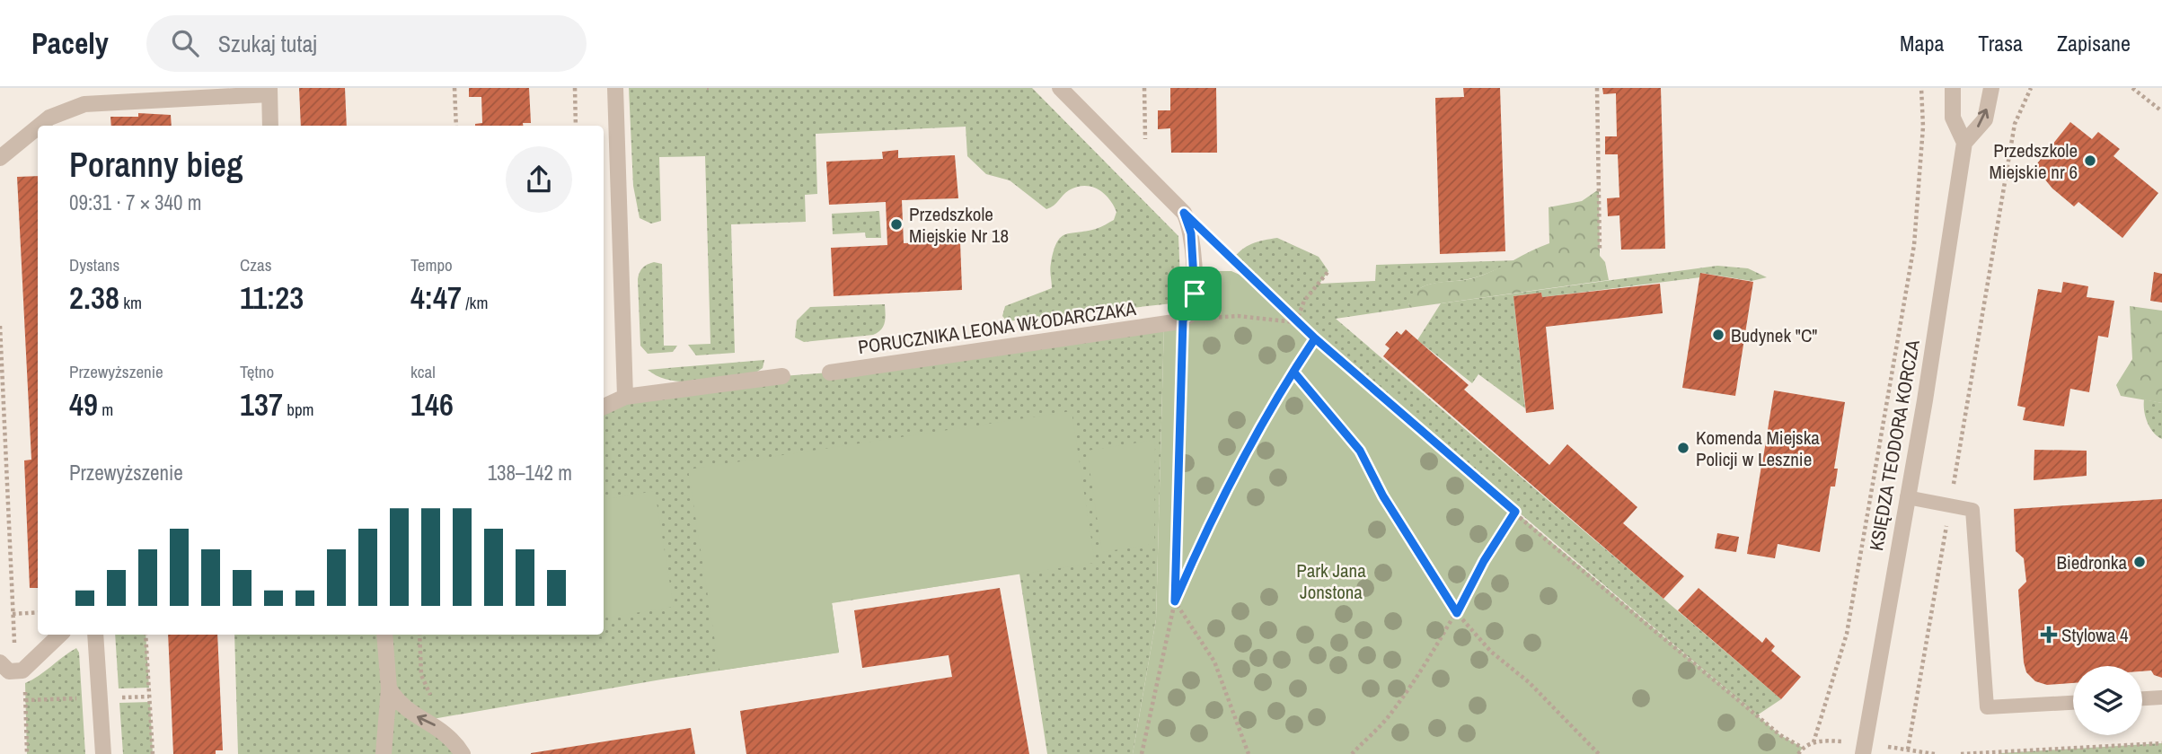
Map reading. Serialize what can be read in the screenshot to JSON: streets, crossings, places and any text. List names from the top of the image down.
{
  "streets": {
    "street": ["PORUCZNIKA LEONA WŁODARCZAKA", "KSIĘDZA TEODORA KORCZA"]
  },
  "parks": ["Park Jana Jonstona"],
  "places": {
    "other": [
      "Przedszkole Miejskie nr 6",
      "Przedszkole Miejskie Nr 18",
      "Budynek \"C\"",
      "Komenda Miejska Policji w Lesznie",
      "Biedronka"
    ],
    "health": ["Stylowa 4"]
  },
  "page": {
    "header": "Pacely",
    "search": "Szukaj tutaj",
    "nav": ["Mapa", "Trasa", "Zapisane"],
    "heading": ["Poranny bieg", "09:31 · 7 × 340 m"],
    "stats": [
      ["Dystans", "2.38 km"],
      ["Czas", "11:23"],
      ["Tempo", "4:47 /km"],
      ["Przewyższenie", "49 m"],
      ["Tętno", "137 bpm"],
      ["kcal", "146"]
    ],
    "chart": ["Przewyższenie", "138–142 m"]
  }
}
